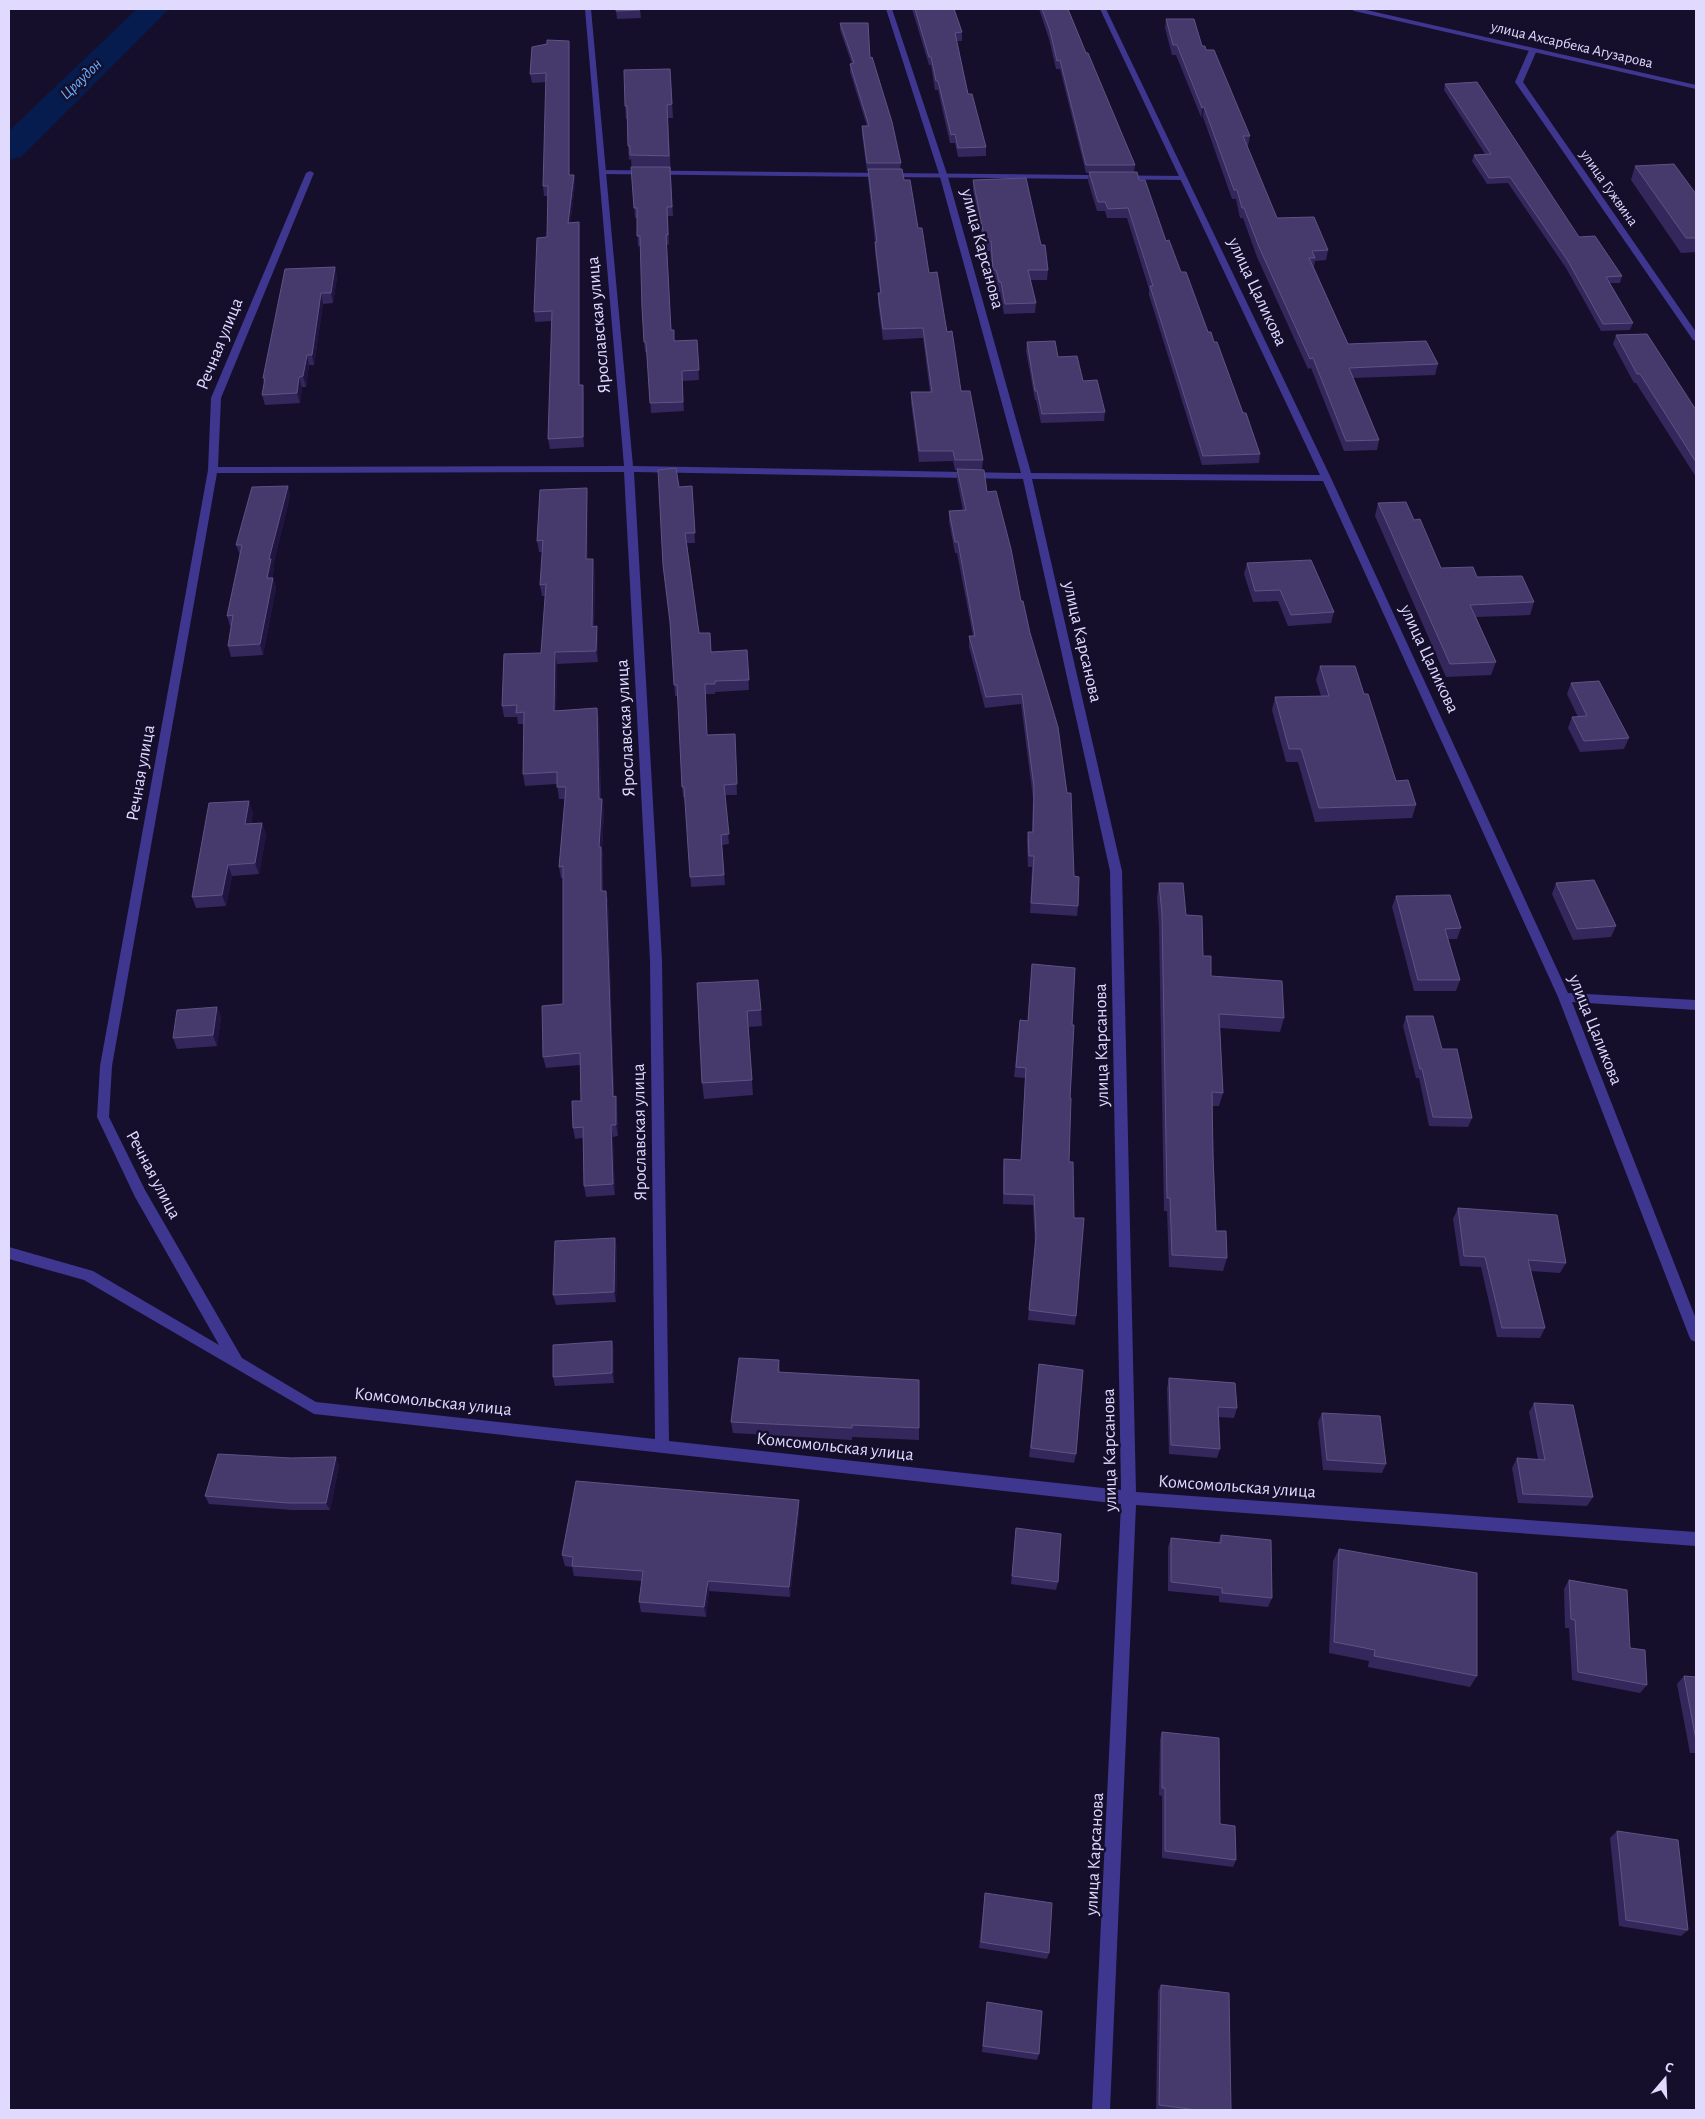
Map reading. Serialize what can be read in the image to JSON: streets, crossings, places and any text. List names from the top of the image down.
{
  "streets": {
    "street": [
      "улица Ахсарбека Агузарова",
      "улица Гужвина",
      "улица Карсанова",
      "улица Цаликова",
      "Ярославская улица",
      "Речная улица",
      "Комсомольская улица"
    ]
  },
  "crossings": [
    ["улица Ахсарбека Агузарова", "улица Гужвина"],
    ["улица Карсанова", "Комсомольская улица"],
    ["Ярославская улица", "Комсомольская улица"],
    ["Речная улица", "Комсомольская улица"]
  ],
  "water": ["Цраудон"],
  "north": "top"
}
